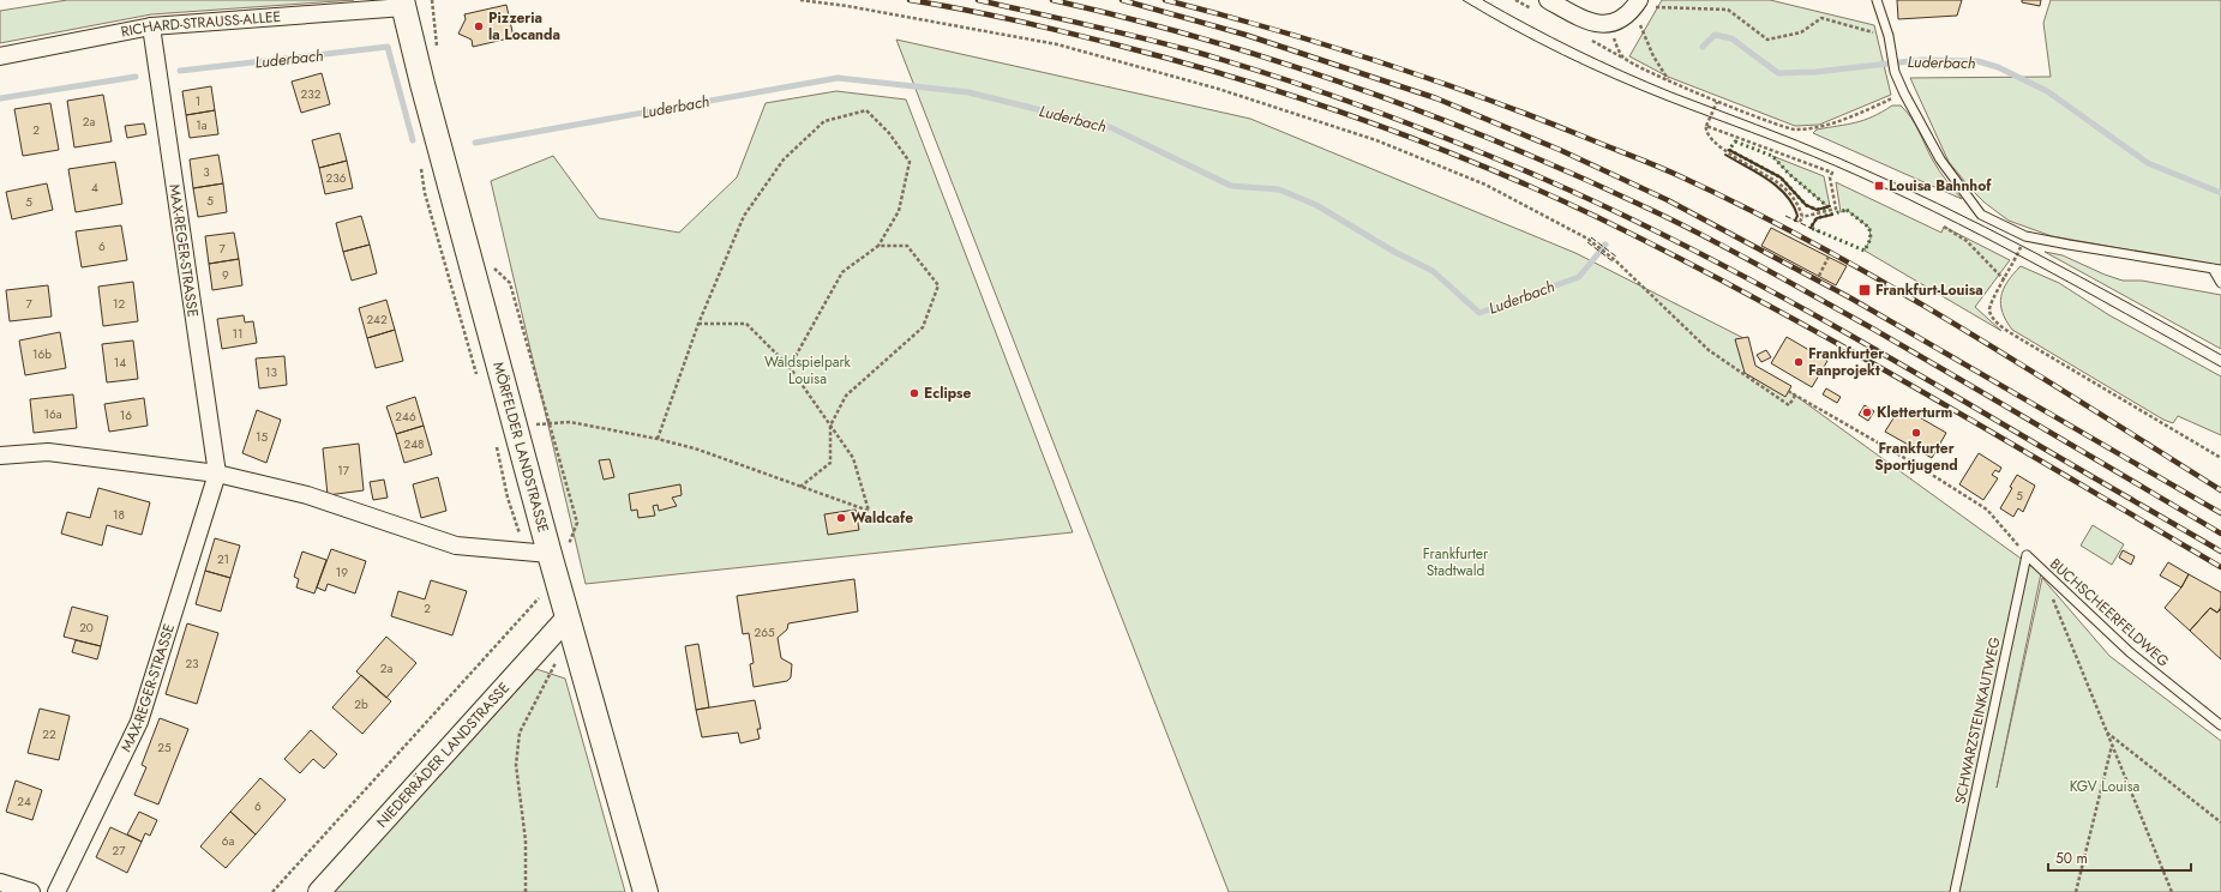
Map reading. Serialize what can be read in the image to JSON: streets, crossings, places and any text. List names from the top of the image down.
{
  "streets": {
    "main road": ["MÖRFELDER LANDSTRASSE"],
    "street": ["RICHARD-STRAUSS-ALLEE", "MAX-REGER-STRASSE", "NIEDERRÄDER LANDSTRASSE"],
    "lane": ["BUCHSCHEERFELDWEG", "SCHWARZSTEINKAUTWEG"]
  },
  "crossings": [
    ["RICHARD-STRAUSS-ALLEE", "MAX-REGER-STRASSE"],
    ["RICHARD-STRAUSS-ALLEE", "MÖRFELDER LANDSTRASSE"],
    ["MÖRFELDER LANDSTRASSE", "NIEDERRÄDER LANDSTRASSE"],
    ["BUCHSCHEERFELDWEG", "SCHWARZSTEINKAUTWEG"]
  ],
  "water": ["Luderbach"],
  "parks": ["Waldspielpark Louisa", "Frankfurter Stadtwald", "KGV Louisa"],
  "places": {
    "other": [
      "Pizzeria la Locanda",
      "Frankfurter Fanprojekt",
      "Eclipse",
      "Kletterturm",
      "Frankfurter Sportjugend",
      "Waldcafe"
    ],
    "transit": ["Louisa Bahnhof", "Frankfurt-Louisa"]
  },
  "house_numbers": [
    "232",
    "1",
    "2a",
    "1a",
    "2",
    "3",
    "236",
    "4",
    "5",
    "5",
    "6",
    "7",
    "9",
    "7",
    "12",
    "242",
    "11",
    "16b",
    "14",
    "13",
    "16a",
    "16",
    "246",
    "15",
    "248",
    "17",
    "5",
    "18",
    "21",
    "19",
    "2",
    "20",
    "265",
    "23",
    "2a",
    "2b",
    "22",
    "25",
    "24",
    "6",
    "6a",
    "27"
  ],
  "scale_bar": "50 m"
}
